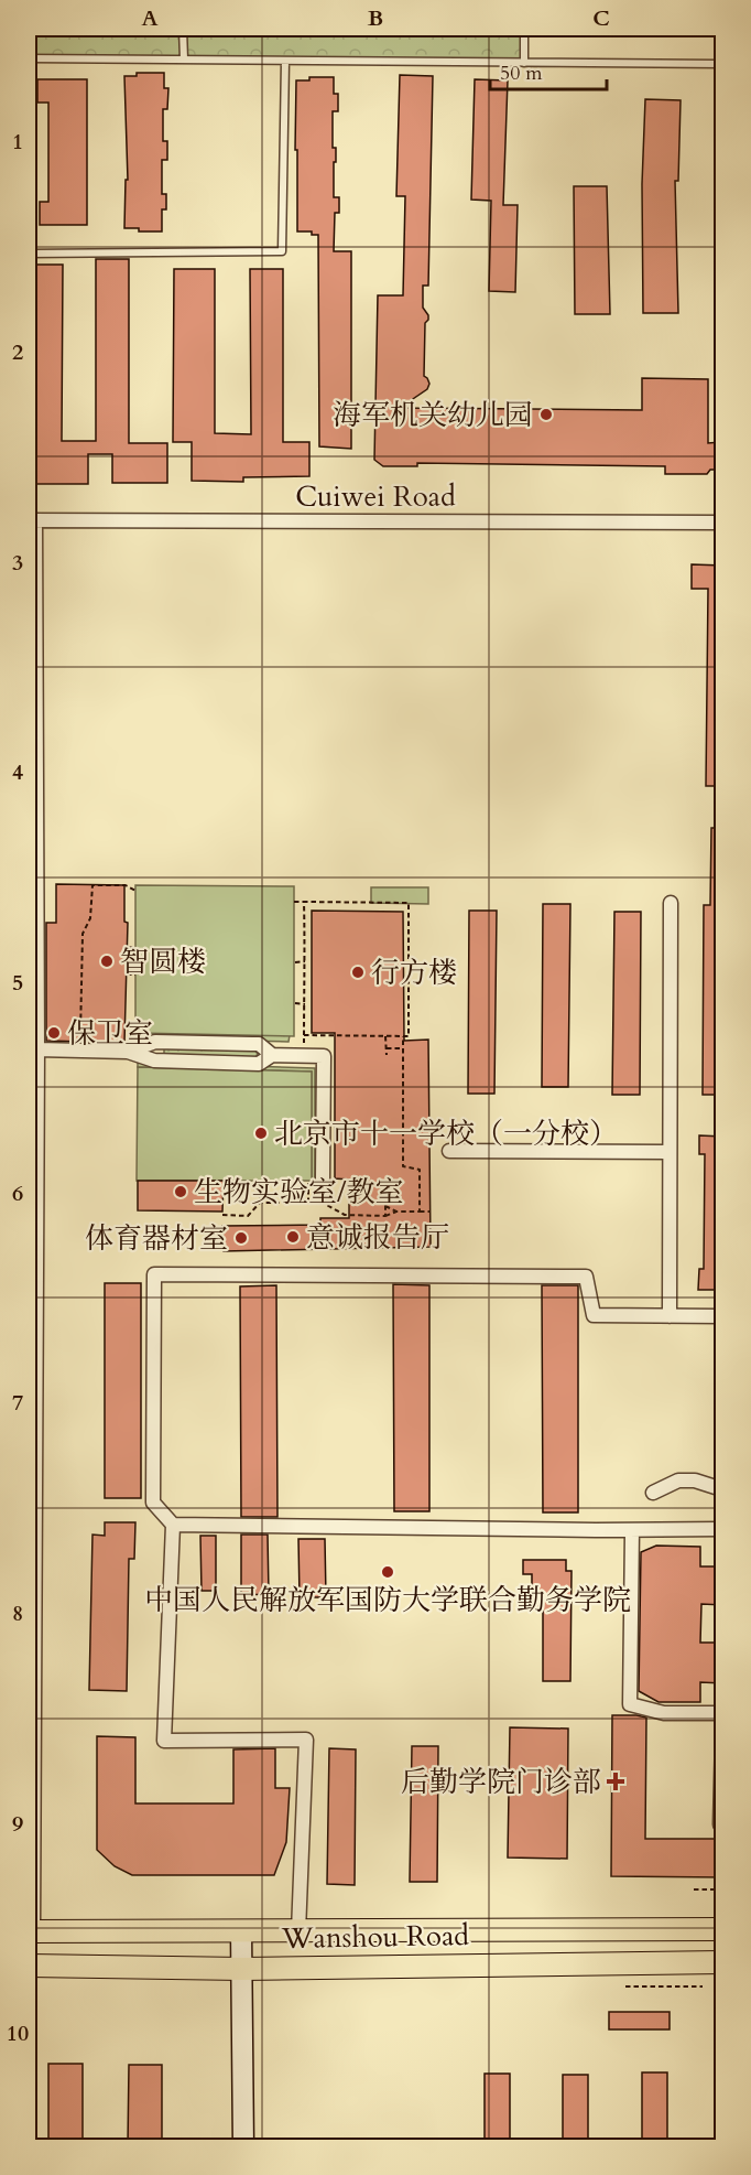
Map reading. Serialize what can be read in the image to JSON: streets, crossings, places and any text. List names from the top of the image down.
{
  "streets": {
    "main road": ["Wanshou Road"],
    "street": ["Cuiwei Road"]
  },
  "places": {
    "other": [
      "海军机关幼儿园",
      "智圆楼",
      "行方楼",
      "保卫室",
      "北京市十一学校（一分校）",
      "生物实验室/教室",
      "意诚报告厅",
      "体育器材室",
      "中国人民解放军国防大学联合勤务学院"
    ],
    "health": ["后勤学院门诊部"]
  },
  "scale_bar": "50 m",
  "grid": {
    "columns": ["A", "B", "C"],
    "rows": [
      "1",
      "2",
      "3",
      "4",
      "5",
      "6",
      "7",
      "8",
      "9",
      "10"
    ]
  }
}
